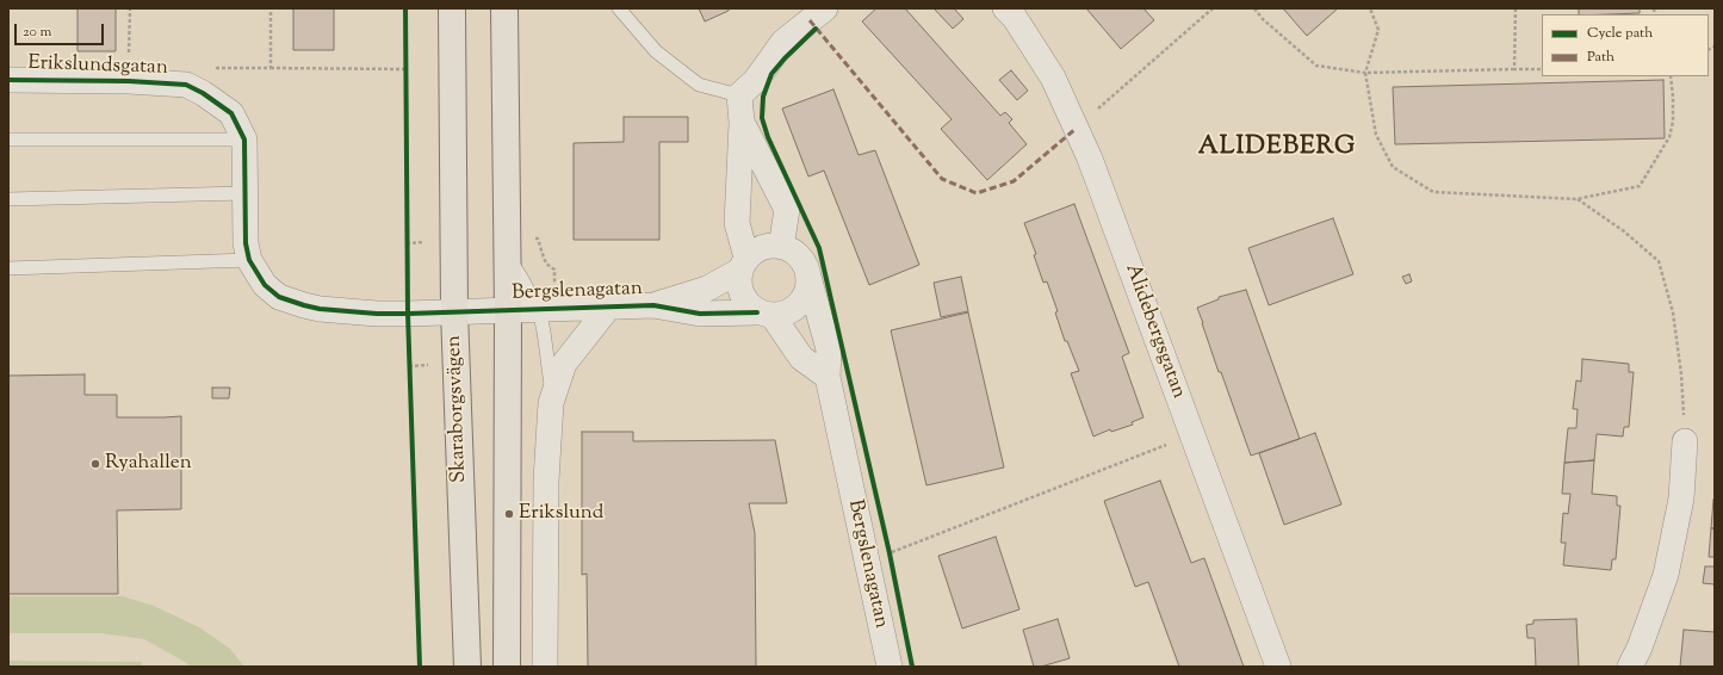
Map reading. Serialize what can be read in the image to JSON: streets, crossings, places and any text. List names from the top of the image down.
{
  "streets": {
    "main road": ["Skaraborgsvägen"],
    "street": ["Erikslundsgatan", "Bergslenagatan", "Alidebergsgatan"]
  },
  "crossings": [
    ["Erikslundsgatan", "Bergslenagatan"],
    ["Erikslundsgatan", "Skaraborgsvägen"],
    ["Bergslenagatan", "Skaraborgsvägen"]
  ],
  "districts": ["ALIDEBERG"],
  "places": ["Ryahallen", "Erikslund"],
  "legend": ["Cycle path", "Path"],
  "scale_bar": "20 m"
}
